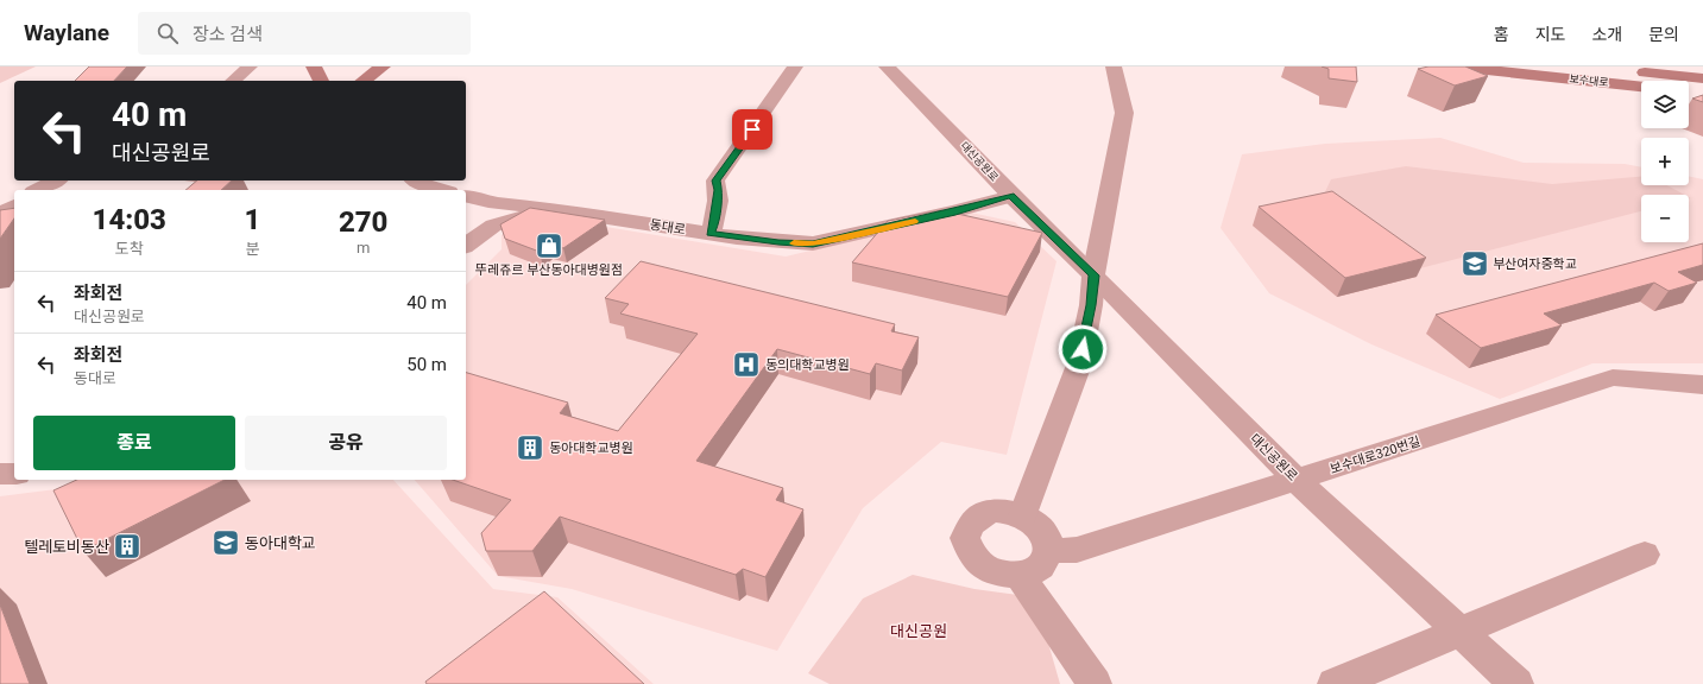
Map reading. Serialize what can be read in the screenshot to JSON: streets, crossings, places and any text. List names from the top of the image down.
{
  "streets": {
    "main road": ["보수대로"],
    "street": ["대신공원로", "동대로", "보수대로320번길"]
  },
  "crossings": [
    ["대신공원로", "동대로"],
    ["대신공원로", "보수대로320번길"]
  ],
  "parks": ["대신공원"],
  "places": {
    "shop": ["뚜레쥬르 부산동아대병원점"],
    "school or university": ["부산여자중학교", "동아대학교"],
    "hospital": ["동의대학교병원"],
    "building": ["동아대학교병원", "텔레토비동산"]
  },
  "page": {
    "header": "Waylane",
    "search": "장소 검색",
    "nav": [
      "홈",
      "지도",
      "소개",
      "문의"
    ],
    "map_buttons": ["+", "−"],
    "turn": ["40 m", "대신공원로"],
    "eta": [
      "14:03",
      "도착",
      "1",
      "분",
      "270",
      "m"
    ],
    "list": [
      {
        "name": "좌회전",
        "note": "대신공원로",
        "value": "40 m"
      },
      {
        "name": "좌회전",
        "note": "동대로",
        "value": "50 m"
      }
    ],
    "buttons": ["종료", "공유"]
  }
}
